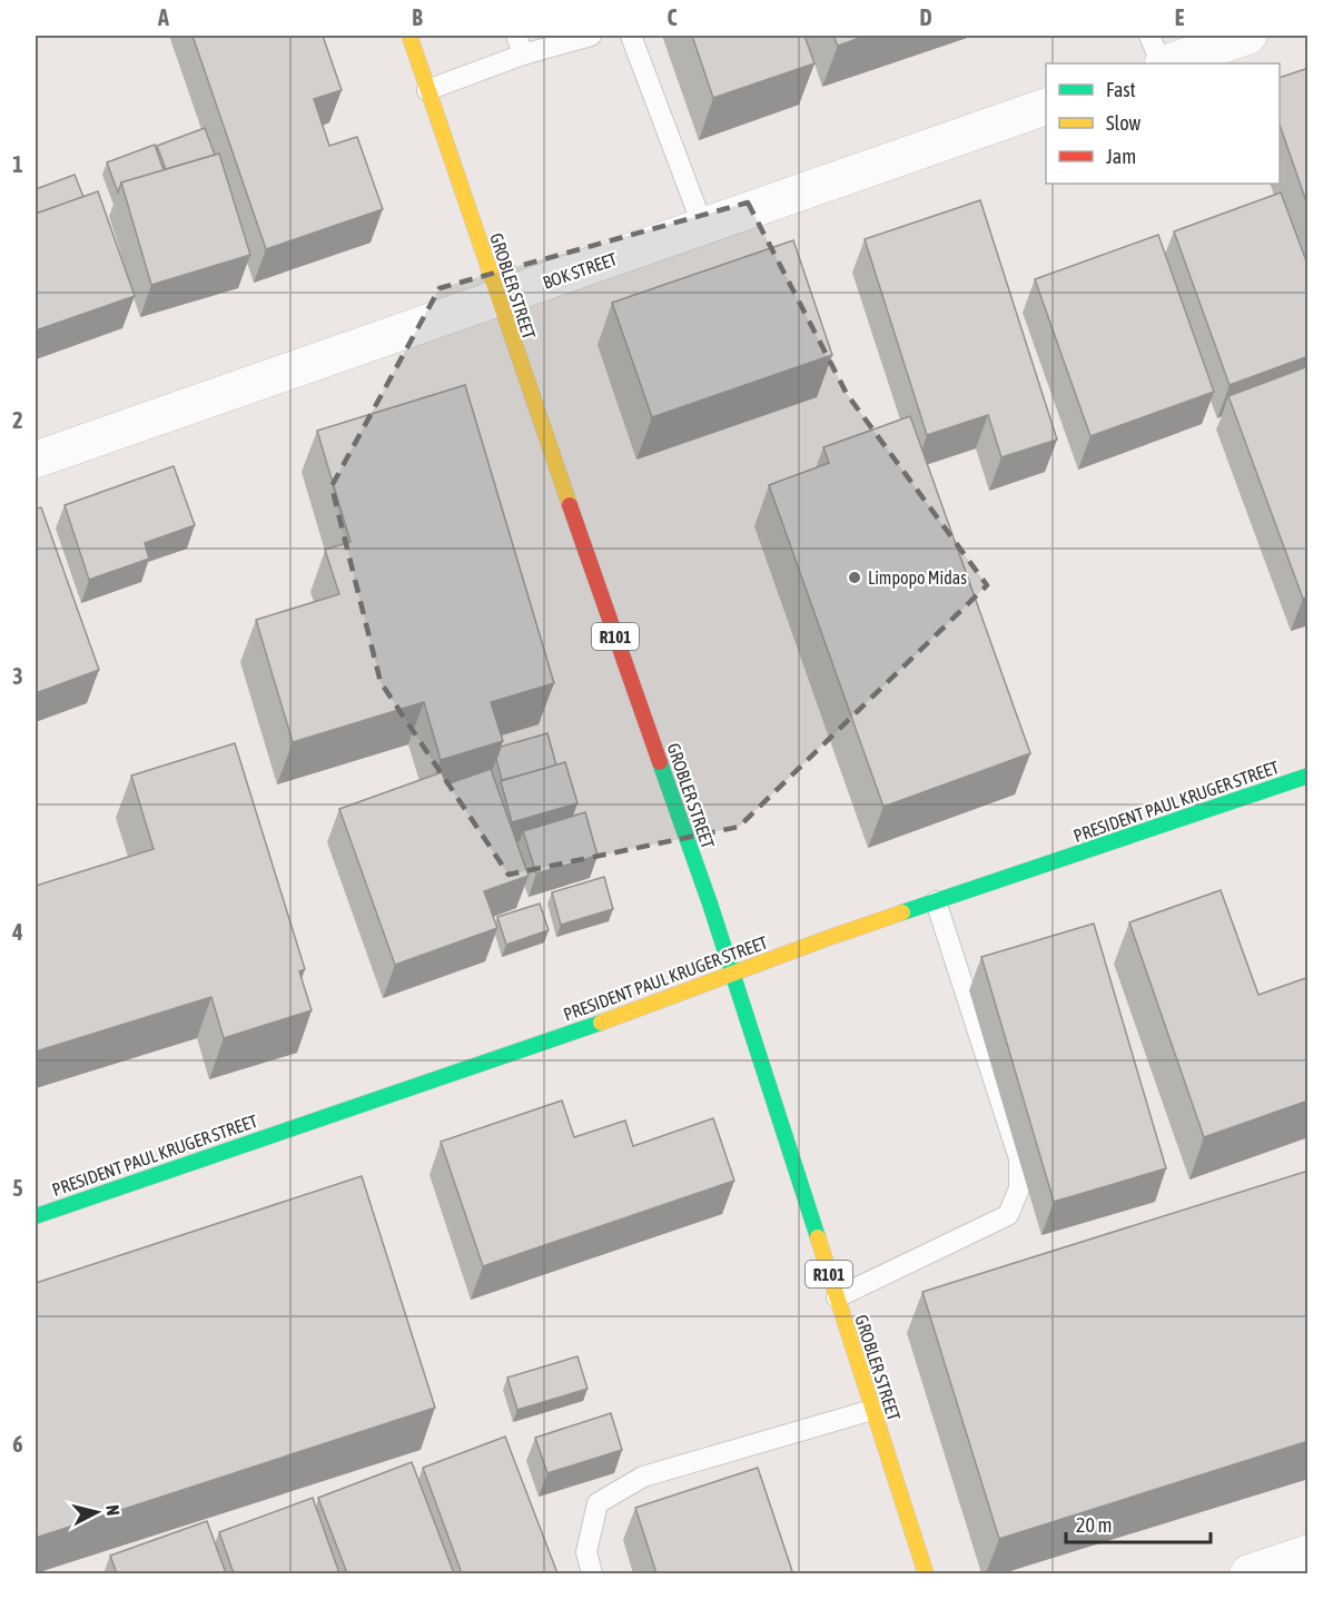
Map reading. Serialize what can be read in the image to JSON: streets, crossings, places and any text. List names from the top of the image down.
{
  "streets": {
    "main road": ["GROBLER STREET", "R101", "PRESIDENT PAUL KRUGER STREET"],
    "street": ["BOK STREET"]
  },
  "crossings": [
    ["BOK STREET", "GROBLER STREET"],
    ["GROBLER STREET", "PRESIDENT PAUL KRUGER STREET"]
  ],
  "places": ["Limpopo Midas"],
  "legend": ["Fast", "Slow", "Jam"],
  "scale_bar": "20 m",
  "north": "right",
  "grid": {
    "columns": [
      "A",
      "B",
      "C",
      "D",
      "E"
    ],
    "rows": [
      "1",
      "2",
      "3",
      "4",
      "5",
      "6"
    ]
  }
}
